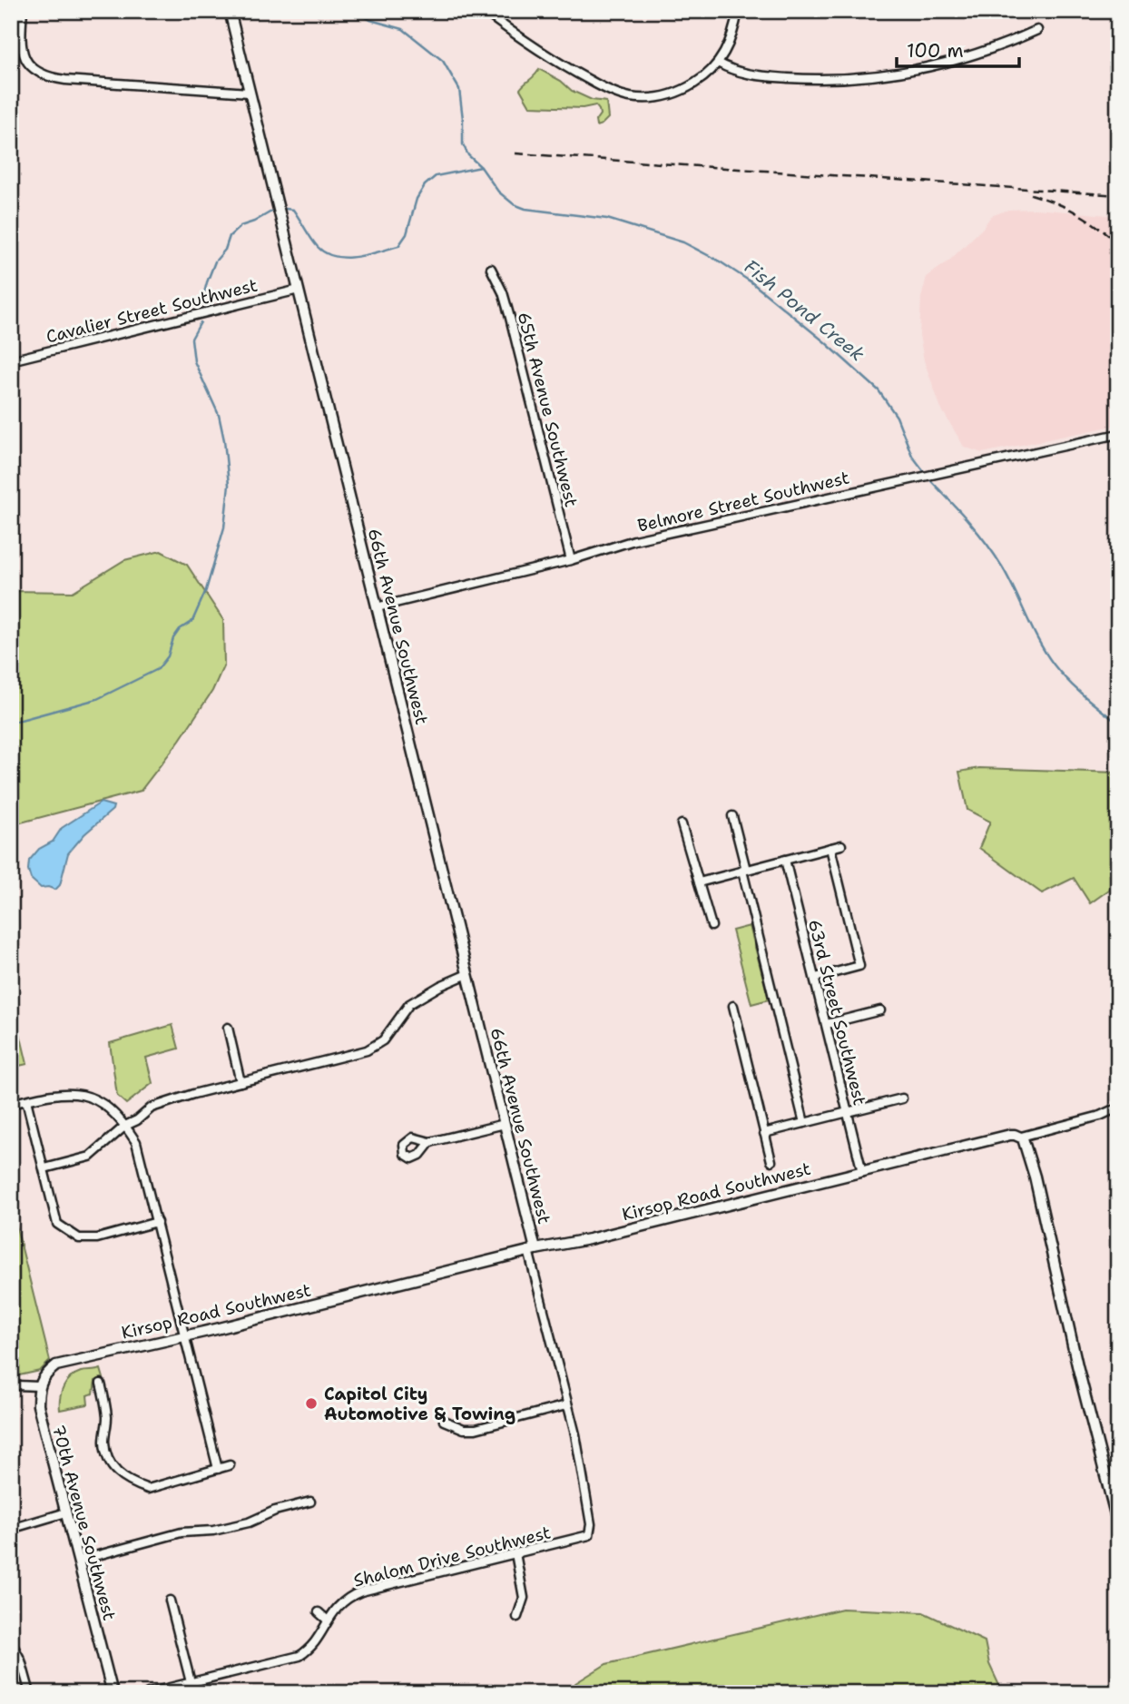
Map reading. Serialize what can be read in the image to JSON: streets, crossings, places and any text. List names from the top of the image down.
{
  "streets": {
    "street": [
      "Cavalier Street Southwest",
      "65th Avenue Southwest",
      "Belmore Street Southwest",
      "66th Avenue Southwest",
      "63rd Street Southwest",
      "Kirsop Road Southwest",
      "70th Avenue Southwest",
      "Shalom Drive Southwest"
    ]
  },
  "crossings": [
    ["Cavalier Street Southwest", "66th Avenue Southwest"],
    ["65th Avenue Southwest", "Belmore Street Southwest"],
    ["Belmore Street Southwest", "66th Avenue Southwest"],
    ["66th Avenue Southwest", "Kirsop Road Southwest"],
    ["66th Avenue Southwest", "Shalom Drive Southwest"],
    ["63rd Street Southwest", "Kirsop Road Southwest"],
    ["Kirsop Road Southwest", "70th Avenue Southwest"]
  ],
  "water": ["Fish Pond Creek"],
  "places": ["Capitol City Automotive & Towing"],
  "scale_bar": "100 m"
}
